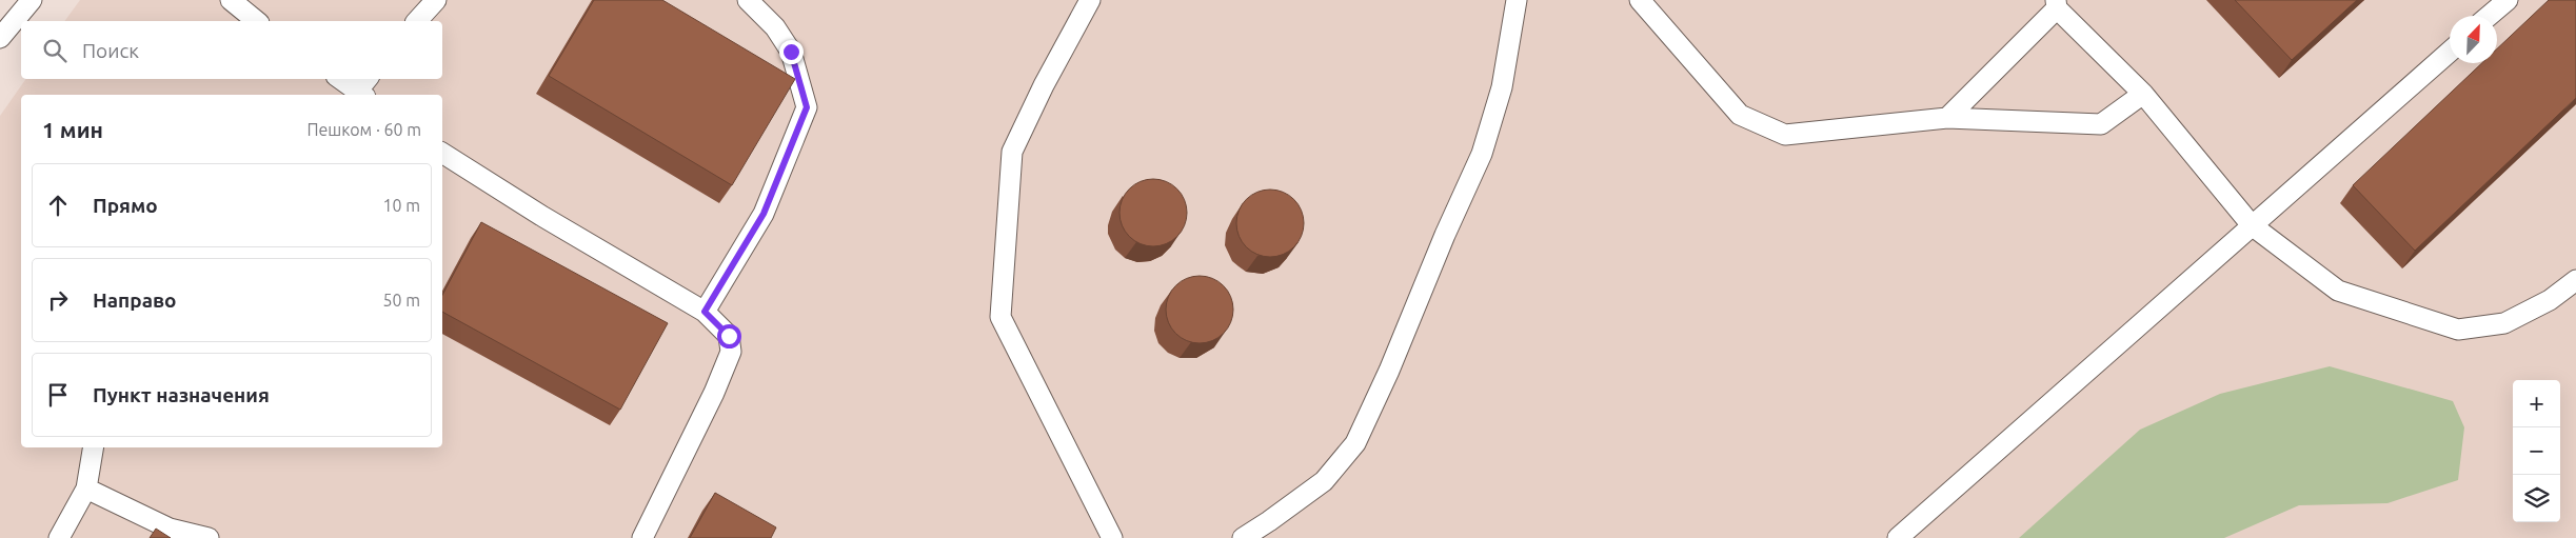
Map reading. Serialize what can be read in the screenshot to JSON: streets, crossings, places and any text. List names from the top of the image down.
{
  "north": "top right",
  "page": {
    "search": "Поиск",
    "heading": ["1 мин", "Пешком · 60 m"],
    "list": [
      ["Прямо", "10 m"],
      ["Направо", "50 m"],
      "Пункт назначения"
    ],
    "map_buttons": ["+", "−"]
  }
}
